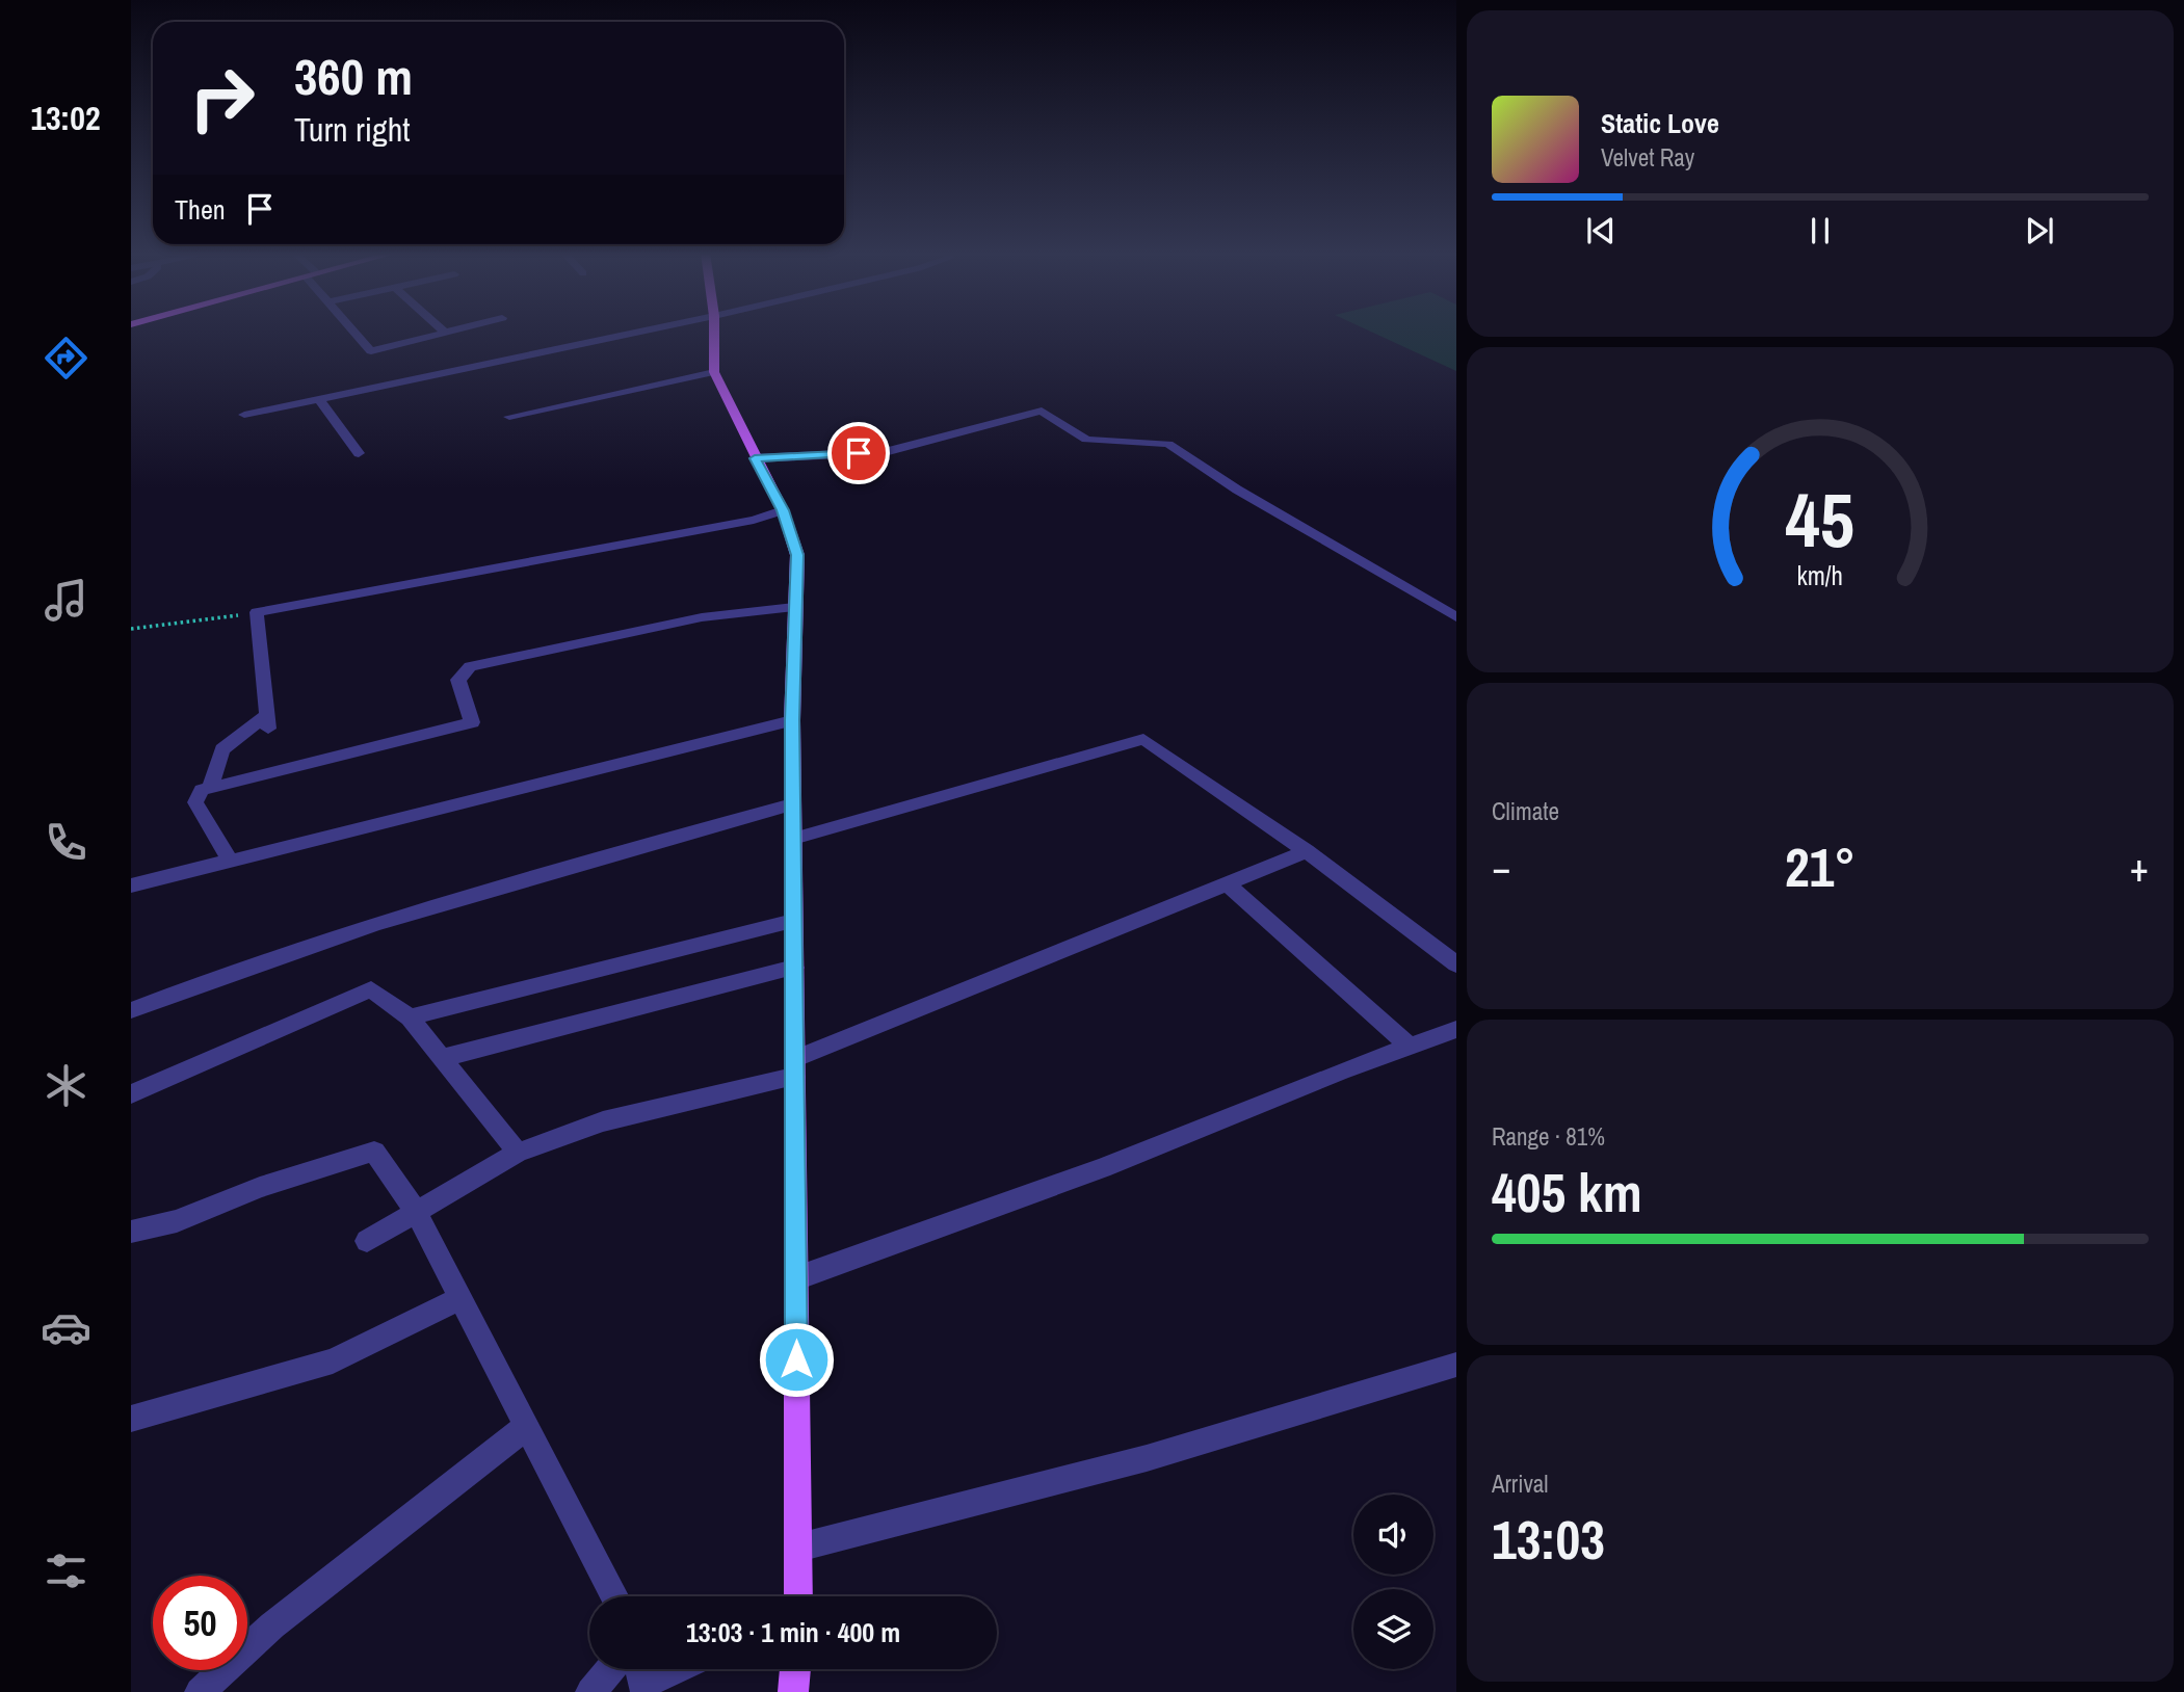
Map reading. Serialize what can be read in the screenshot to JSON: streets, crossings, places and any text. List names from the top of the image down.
{
  "page": {
    "tabs": "13:02",
    "turn": ["360 m", "Turn right"],
    "song": ["Static Love", "Velvet Ray"],
    "then": "Then",
    "tile": [
      "Climate",
      ["Range · 81%", "405 km"],
      ["Arrival", "13:03"]
    ],
    "heat": ["−", "21°", "+"],
    "limit": "50",
    "trip": "13:03 · 1 min · 400 m",
    "gauge": ["45", "km/h"]
  }
}
